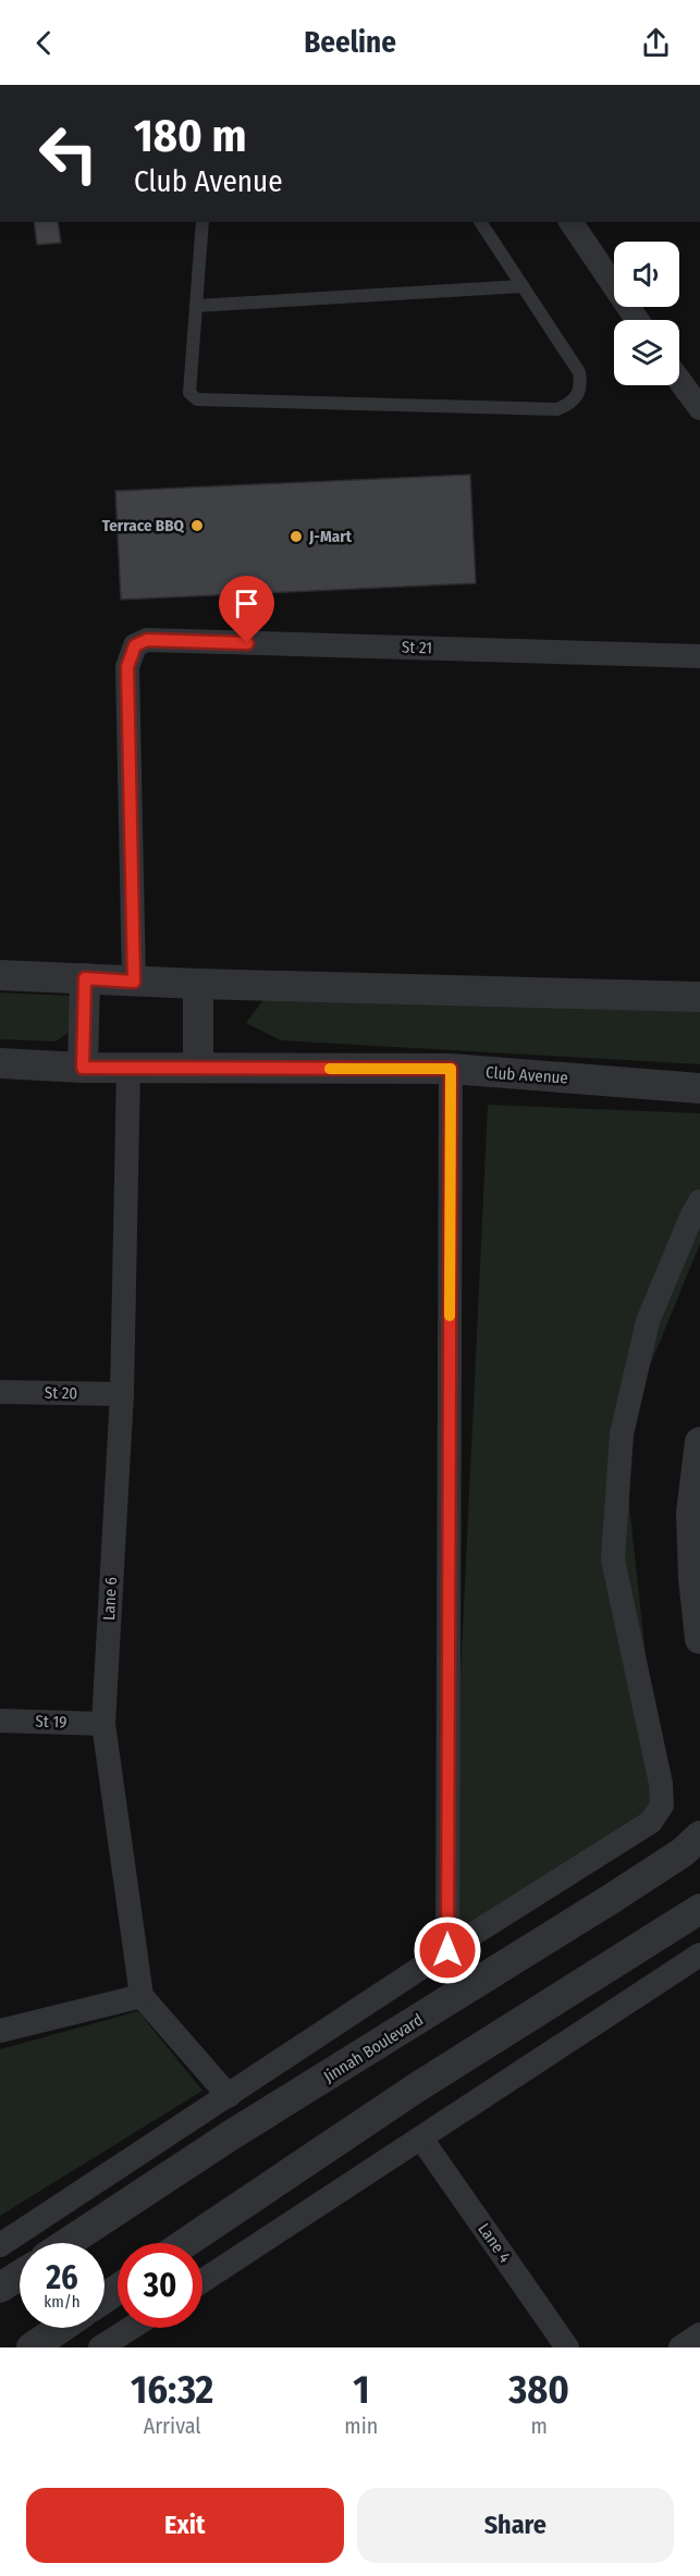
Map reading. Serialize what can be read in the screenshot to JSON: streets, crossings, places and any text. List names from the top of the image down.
{
  "streets": {
    "street": [
      "St 21",
      "Club Avenue",
      "St 20",
      "Lane 6",
      "St 19",
      "Jinnah Boulevard",
      "Lane 4"
    ]
  },
  "crossings": [
    ["Club Avenue", "Lane 6"],
    ["St 20", "Lane 6"],
    ["Lane 6", "St 19"]
  ],
  "places": ["Terrace BBQ", "J-Mart"],
  "page": {
    "header": "Beeline",
    "turn": ["180 m", "Club Avenue"],
    "speed": "26 km/h",
    "limit": "30",
    "eta": [
      "16:32",
      "Arrival",
      "1",
      "min",
      "380",
      "m"
    ],
    "buttons": ["Exit", "Share"]
  }
}
